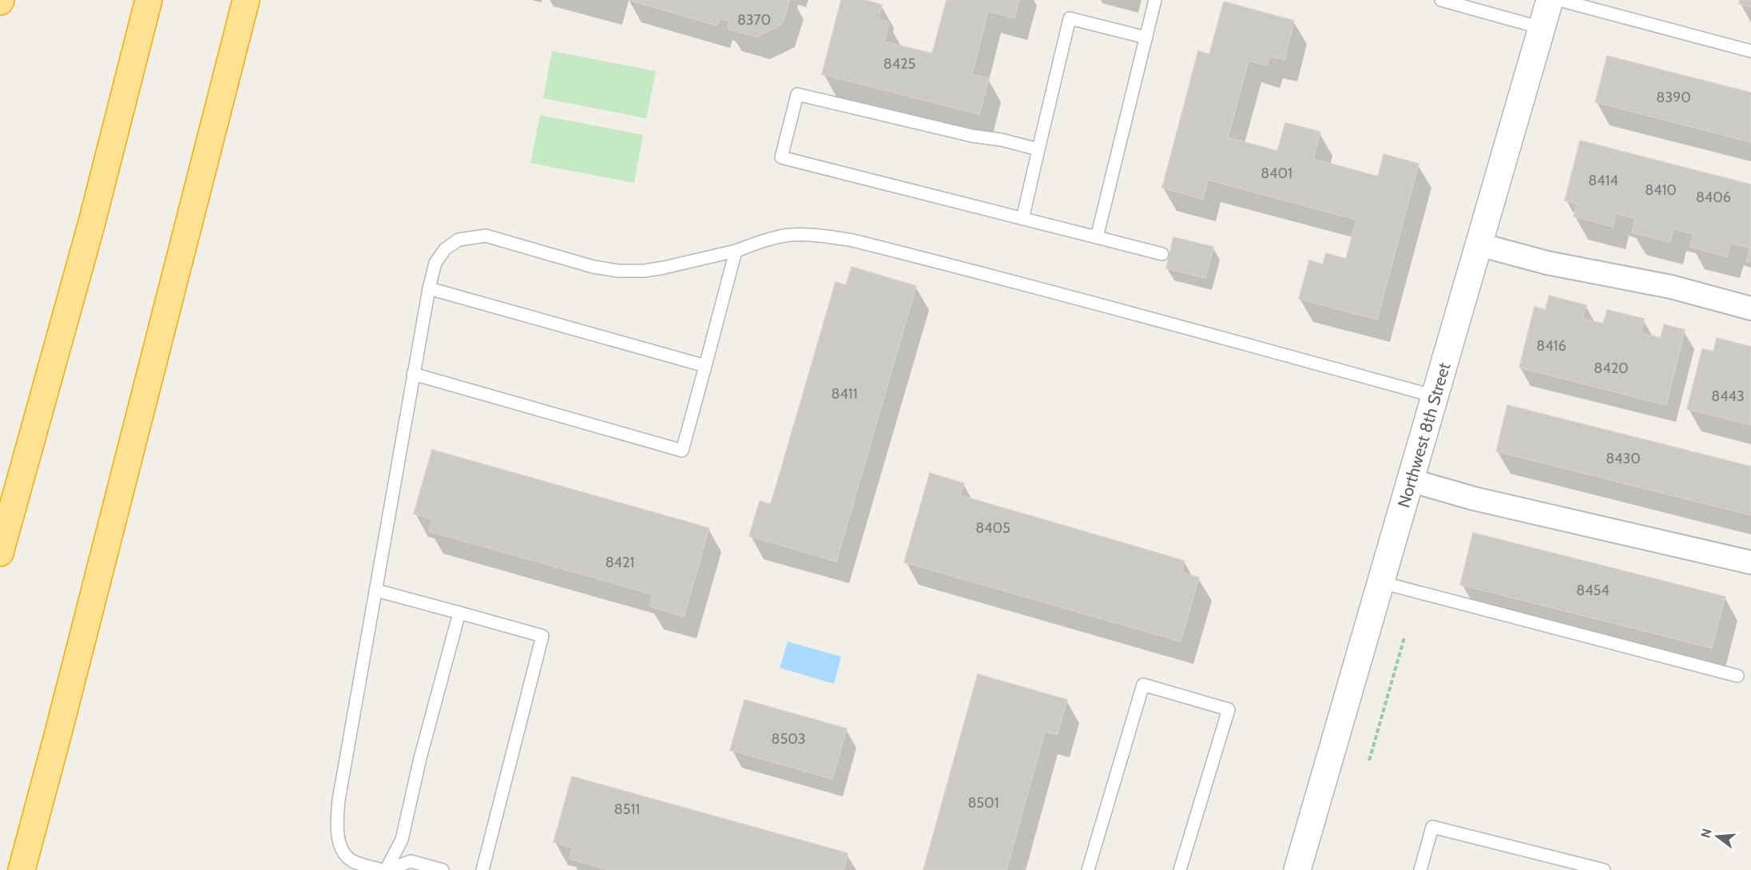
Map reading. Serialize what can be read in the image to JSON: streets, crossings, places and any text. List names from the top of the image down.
{
  "streets": {
    "street": ["Northwest 8th Street"]
  },
  "house_numbers": [
    "8370",
    "8425",
    "8390",
    "8401",
    "8414",
    "8410",
    "8406",
    "8416",
    "8420",
    "8411",
    "8443",
    "8430",
    "8405",
    "8421",
    "8454",
    "8503",
    "8501",
    "8511"
  ],
  "north": "left"
}
